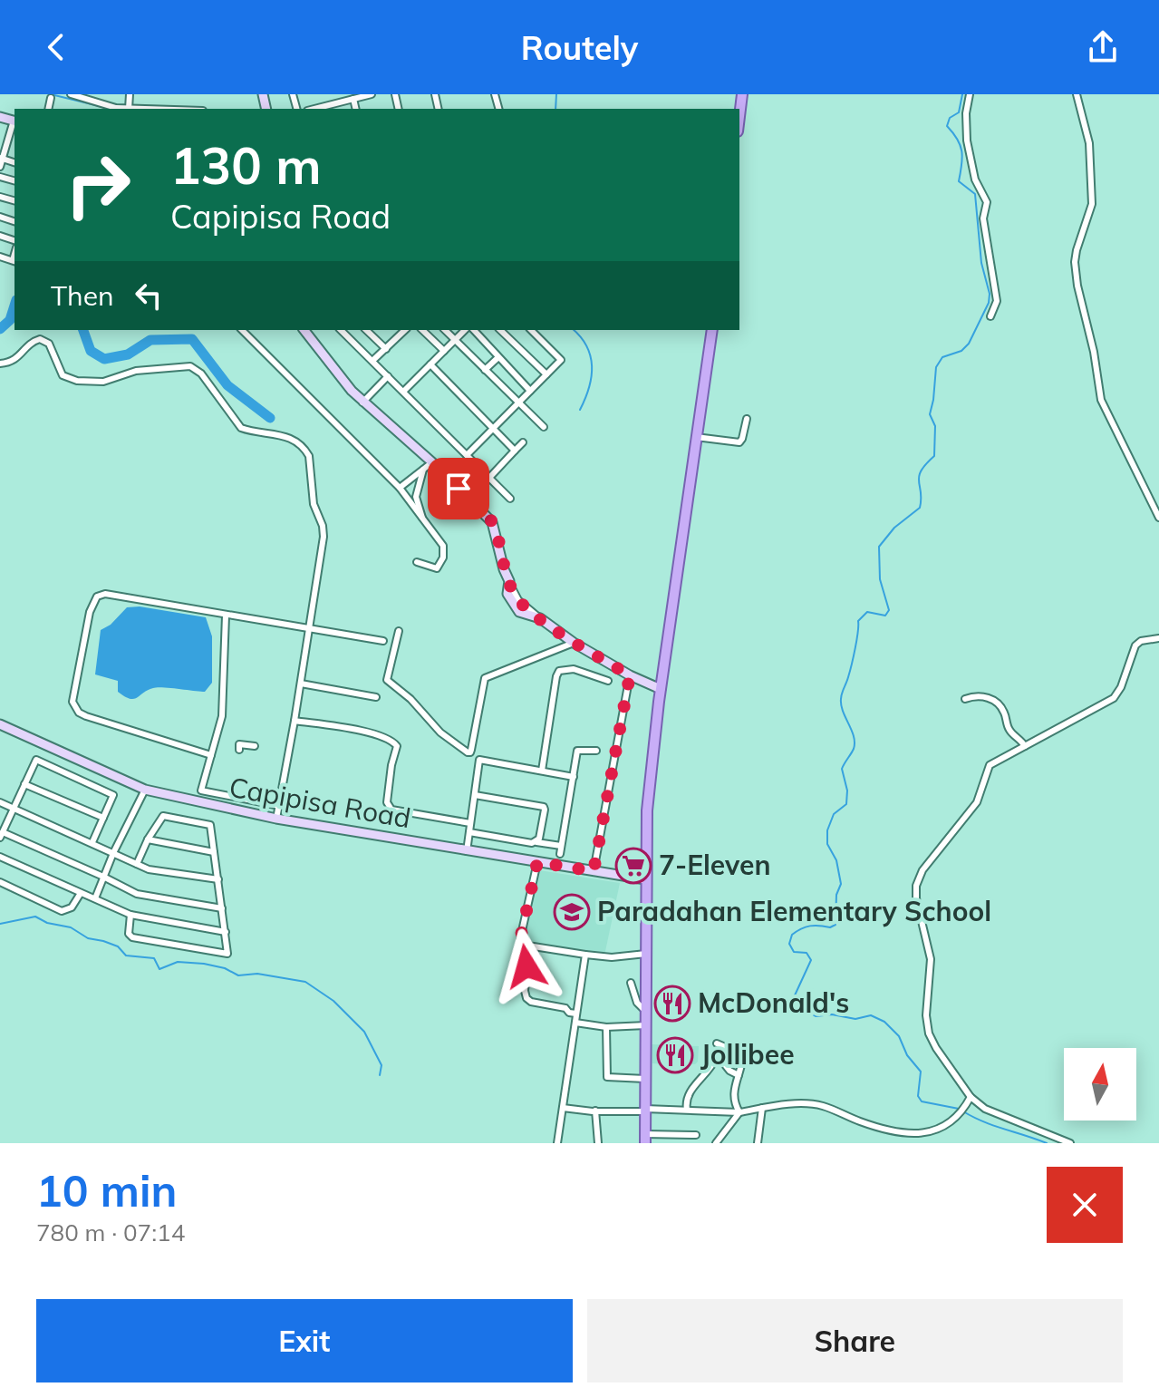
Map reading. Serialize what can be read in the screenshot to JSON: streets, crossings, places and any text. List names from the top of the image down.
{
  "streets": {
    "main road": ["Capipisa Road"]
  },
  "places": {
    "supermarket": ["7-Eleven"],
    "school or university": ["Paradahan Elementary School"],
    "restaurant": ["McDonald's", "Jollibee"]
  },
  "north": "top",
  "page": {
    "header": "Routely",
    "turn": ["130 m", "Capipisa Road"],
    "then": "Then",
    "heading": ["10 min", "780 m · 07:14"],
    "buttons": ["Exit", "Share"]
  }
}
